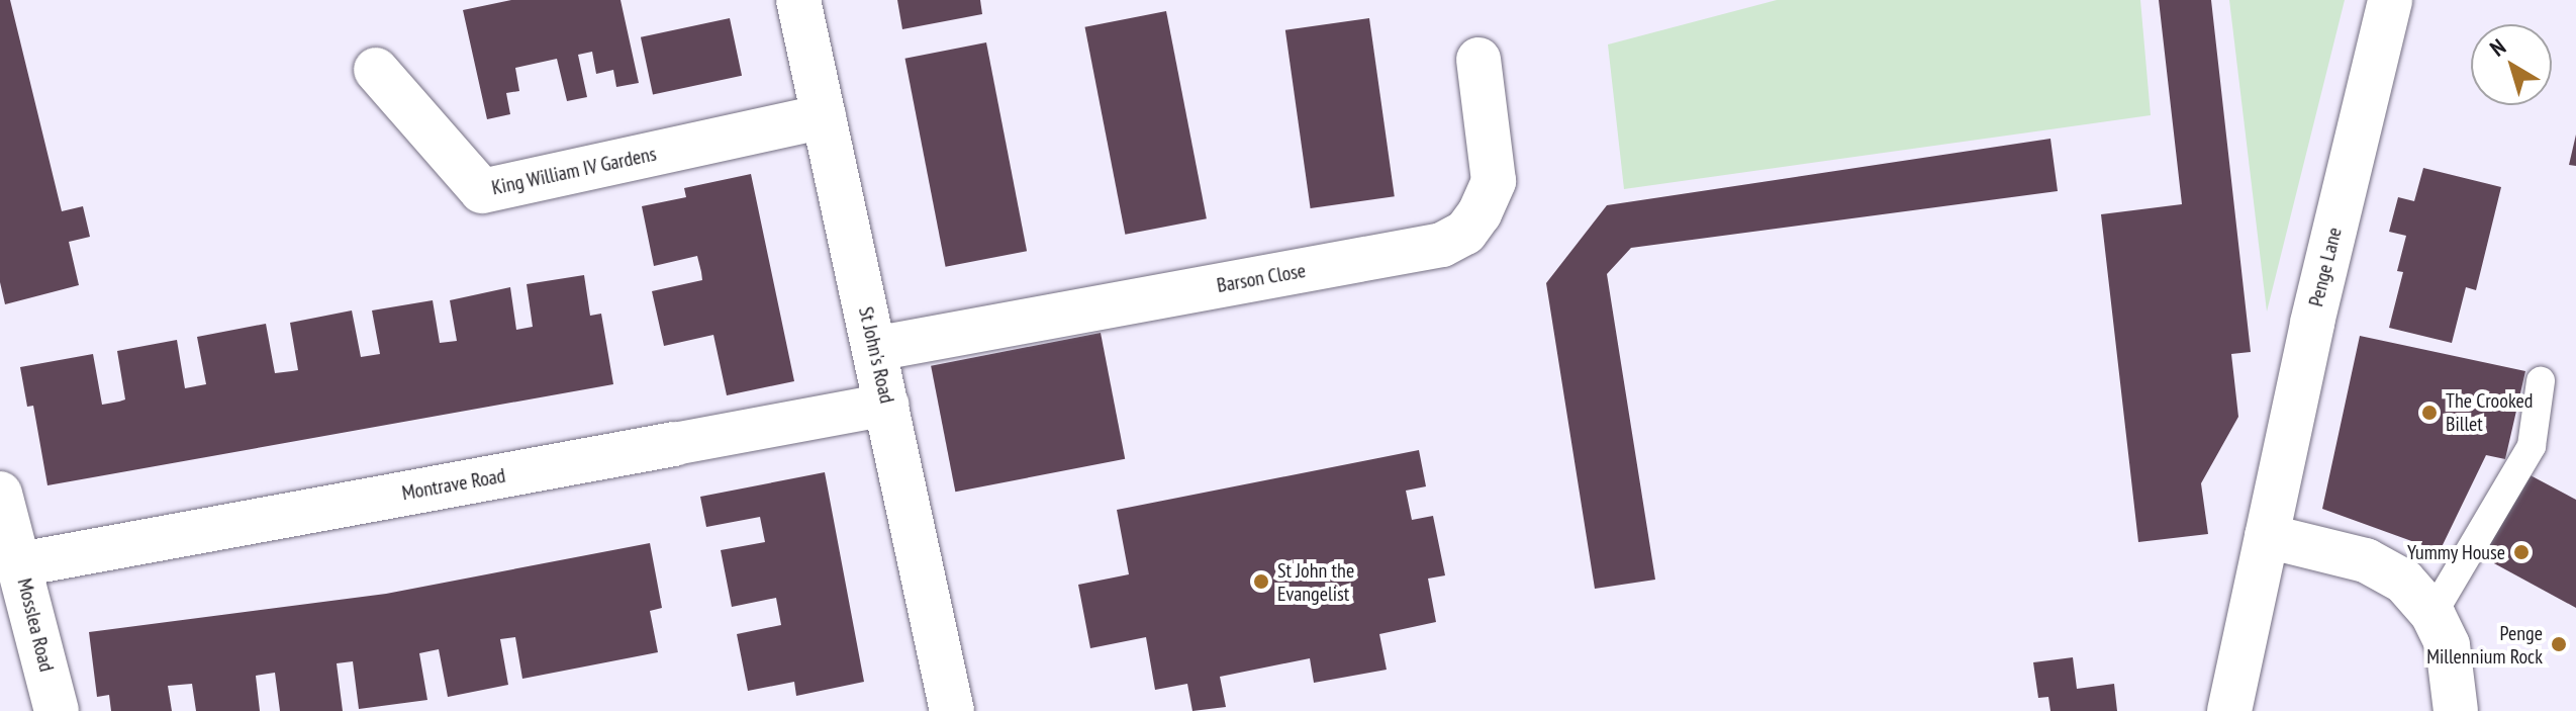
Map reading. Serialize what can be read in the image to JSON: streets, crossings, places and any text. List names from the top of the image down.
{
  "streets": {
    "street": [
      "King William IV Gardens",
      "Penge Lane",
      "Barson Close",
      "St John's Road",
      "Montrave Road",
      "Mosslea Road"
    ]
  },
  "crossings": [
    ["King William IV Gardens", "St John's Road"],
    ["Barson Close", "St John's Road"],
    ["St John's Road", "Montrave Road"],
    ["Montrave Road", "Mosslea Road"]
  ],
  "places": [
    "The Crooked Billet",
    "Yummy House",
    "St John the Evangelist",
    "Penge Millennium Rock"
  ],
  "north": "top left"
}
